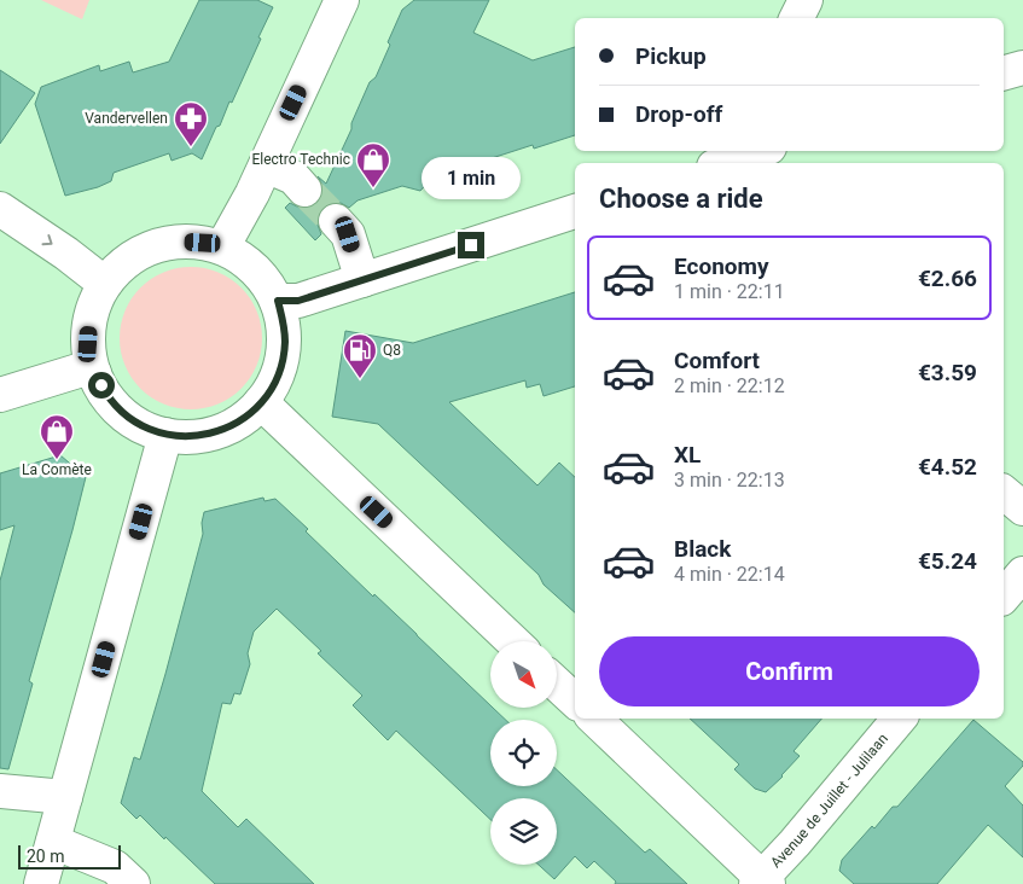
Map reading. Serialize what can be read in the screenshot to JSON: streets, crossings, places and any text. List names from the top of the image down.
{
  "streets": {
    "street": ["Avenue de Juillet - Julilaan"]
  },
  "places": {
    "pharmacy": ["Vandervellen"],
    "shop": ["Electro Technic", "La Comète"],
    "fuel station": ["Q8"]
  },
  "scale_bar": "20 m",
  "north": "bottom right",
  "page": {
    "banner": ["Pickup", "Drop-off"],
    "bubble": "1 min",
    "heading": "Choose a ride",
    "list": [
      {
        "name": "Economy",
        "note": "1 min · 22:11",
        "value": "€2.66"
      },
      {
        "name": "Comfort",
        "note": "2 min · 22:12",
        "value": "€3.59"
      },
      {
        "name": "XL",
        "note": "3 min · 22:13",
        "value": "€4.52"
      },
      {
        "name": "Black",
        "note": "4 min · 22:14",
        "value": "€5.24"
      }
    ],
    "buttons": "Confirm",
    "scale": "20 m"
  }
}
